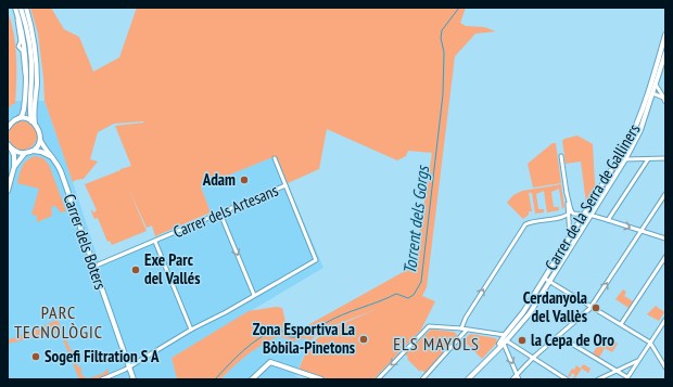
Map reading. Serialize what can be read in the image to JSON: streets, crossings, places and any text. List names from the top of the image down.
{
  "streets": {
    "street": ["Carrer de la Serra de Galliners", "Carrer dels Artesans", "Carrer dels Boters"]
  },
  "crossings": [
    ["Carrer dels Artesans", "Carrer dels Boters"]
  ],
  "districts": ["PARC TECNOLÒGIC", "ELS MAYOLS"],
  "water": ["Torrent dels Gorgs"],
  "places": [
    "Adam",
    "Exe Parc del Vallés",
    "Cerdanyola del Vallès",
    "Zona Esportiva La Bòbila-Pinetons",
    "la Cepa de Oro",
    "Sogefi Filtration S A"
  ]
}
